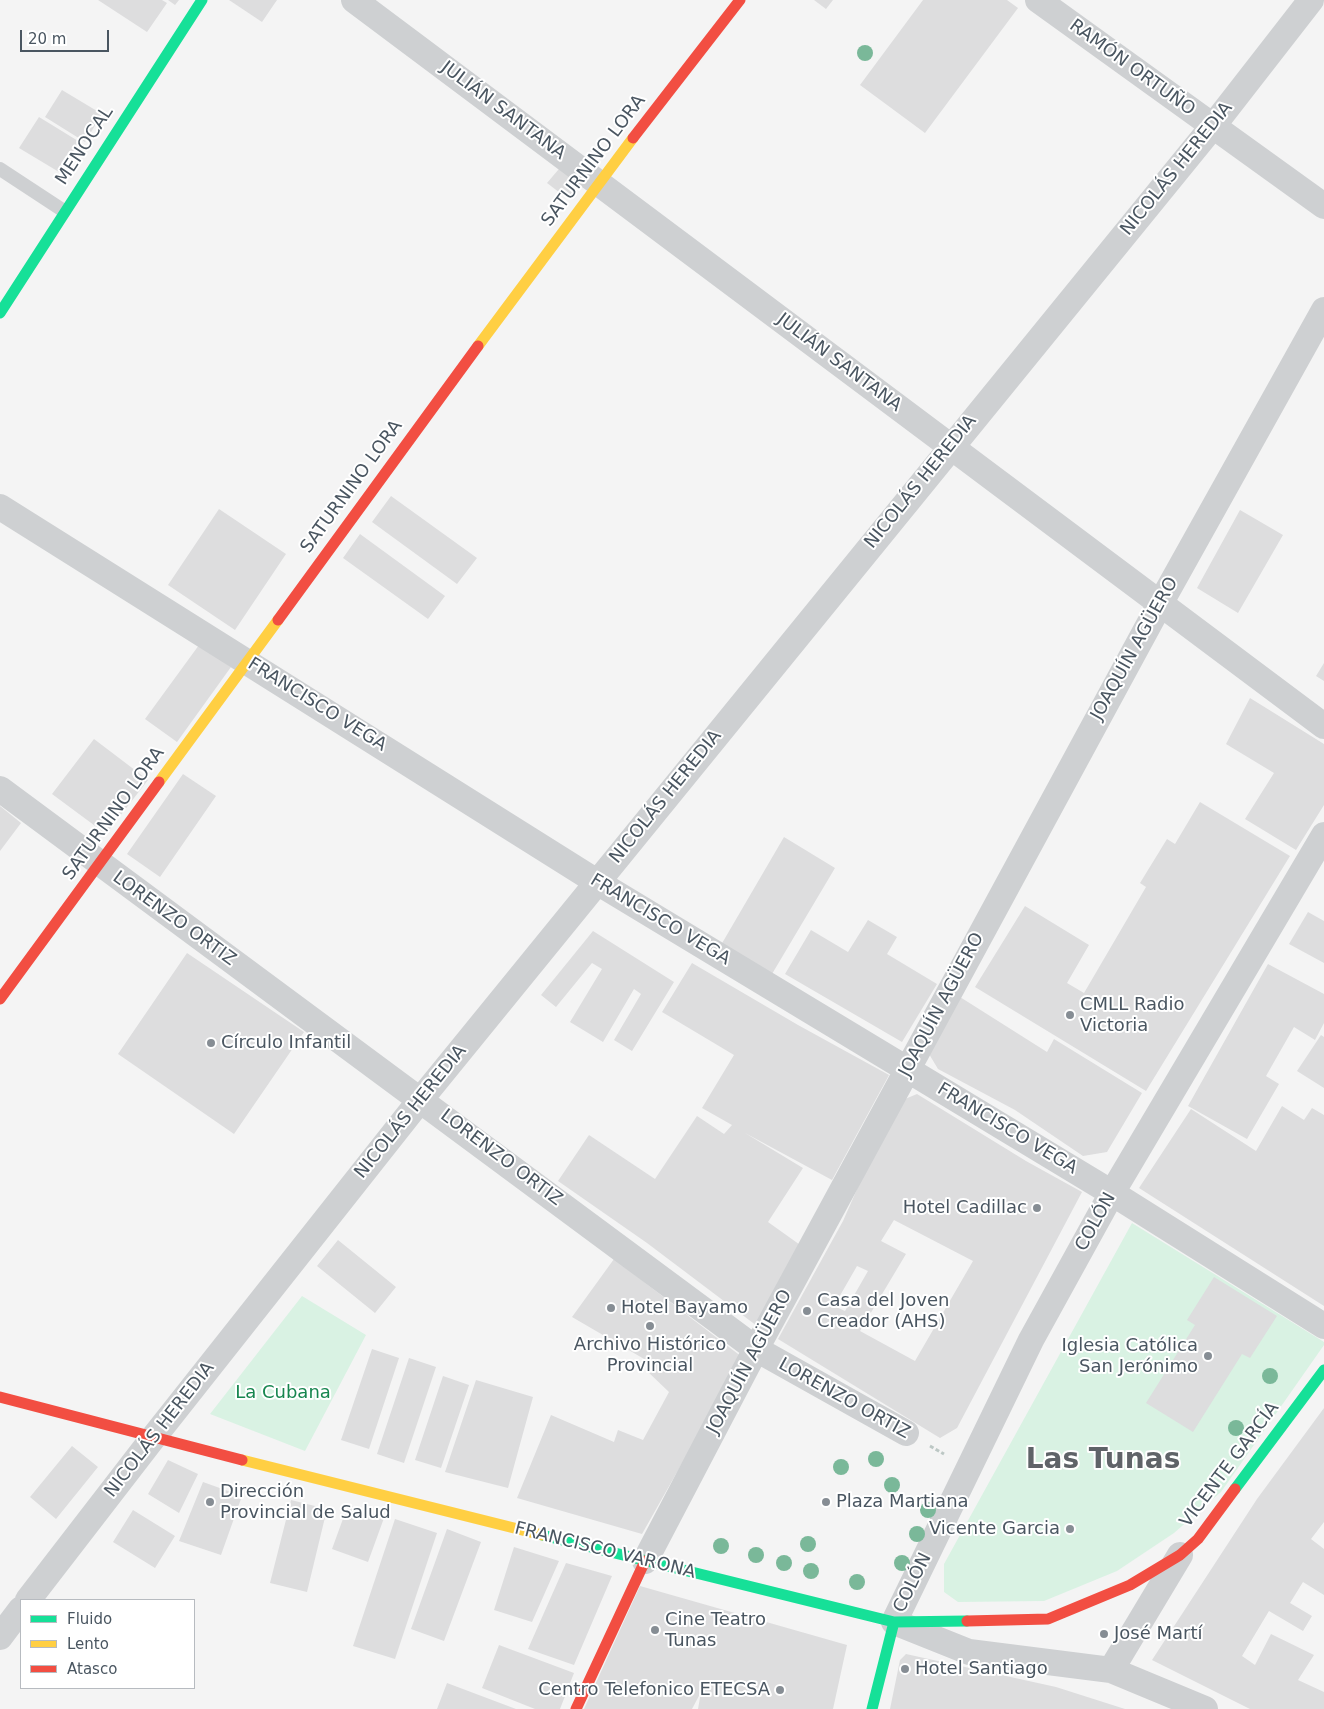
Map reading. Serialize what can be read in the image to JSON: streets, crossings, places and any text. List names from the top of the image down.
{
  "streets": {
    "main road": [
      "MENOCAL",
      "SATURNINO LORA",
      "JOAQUÍN AGÜERO",
      "VICENTE GARCÍA",
      "FRANCISCO VARONA"
    ],
    "street": [
      "RAMÓN ORTUÑO",
      "JULIÁN SANTANA",
      "NICOLÁS HEREDIA",
      "FRANCISCO VEGA",
      "LORENZO ORTIZ",
      "COLÓN"
    ]
  },
  "crossings": [
    ["RAMÓN ORTUÑO", "NICOLÁS HEREDIA"],
    ["JULIÁN SANTANA", "SATURNINO LORA"],
    ["JULIÁN SANTANA", "NICOLÁS HEREDIA"],
    ["JULIÁN SANTANA", "JOAQUÍN AGÜERO"],
    ["SATURNINO LORA", "FRANCISCO VEGA"],
    ["SATURNINO LORA", "LORENZO ORTIZ"],
    ["NICOLÁS HEREDIA", "FRANCISCO VEGA"],
    ["NICOLÁS HEREDIA", "LORENZO ORTIZ"],
    ["NICOLÁS HEREDIA", "FRANCISCO VARONA"],
    ["JOAQUÍN AGÜERO", "FRANCISCO VEGA"],
    ["JOAQUÍN AGÜERO", "LORENZO ORTIZ"],
    ["JOAQUÍN AGÜERO", "FRANCISCO VARONA"],
    ["FRANCISCO VEGA", "COLÓN"],
    ["LORENZO ORTIZ", "COLÓN"],
    ["COLÓN", "VICENTE GARCÍA"],
    ["COLÓN", "FRANCISCO VARONA"],
    ["VICENTE GARCÍA", "FRANCISCO VARONA"]
  ],
  "districts": ["Las Tunas"],
  "parks": ["La Cubana"],
  "places": [
    "CMLL Radio Victoria",
    "Círculo Infantil",
    "Hotel Cadillac",
    "Hotel Bayamo",
    "Casa del Joven Creador (AHS)",
    "Archivo Histórico Provincial",
    "Iglesia Católica San Jerónimo",
    "Dirección Provincial de Salud",
    "Plaza Martiana",
    "Vicente Garcia",
    "Cine Teatro Tunas",
    "José Martí",
    "Hotel Santiago",
    "Centro Telefonico ETECSA"
  ],
  "legend": ["Fluido", "Lento", "Atasco"],
  "scale_bar": "20 m"
}
